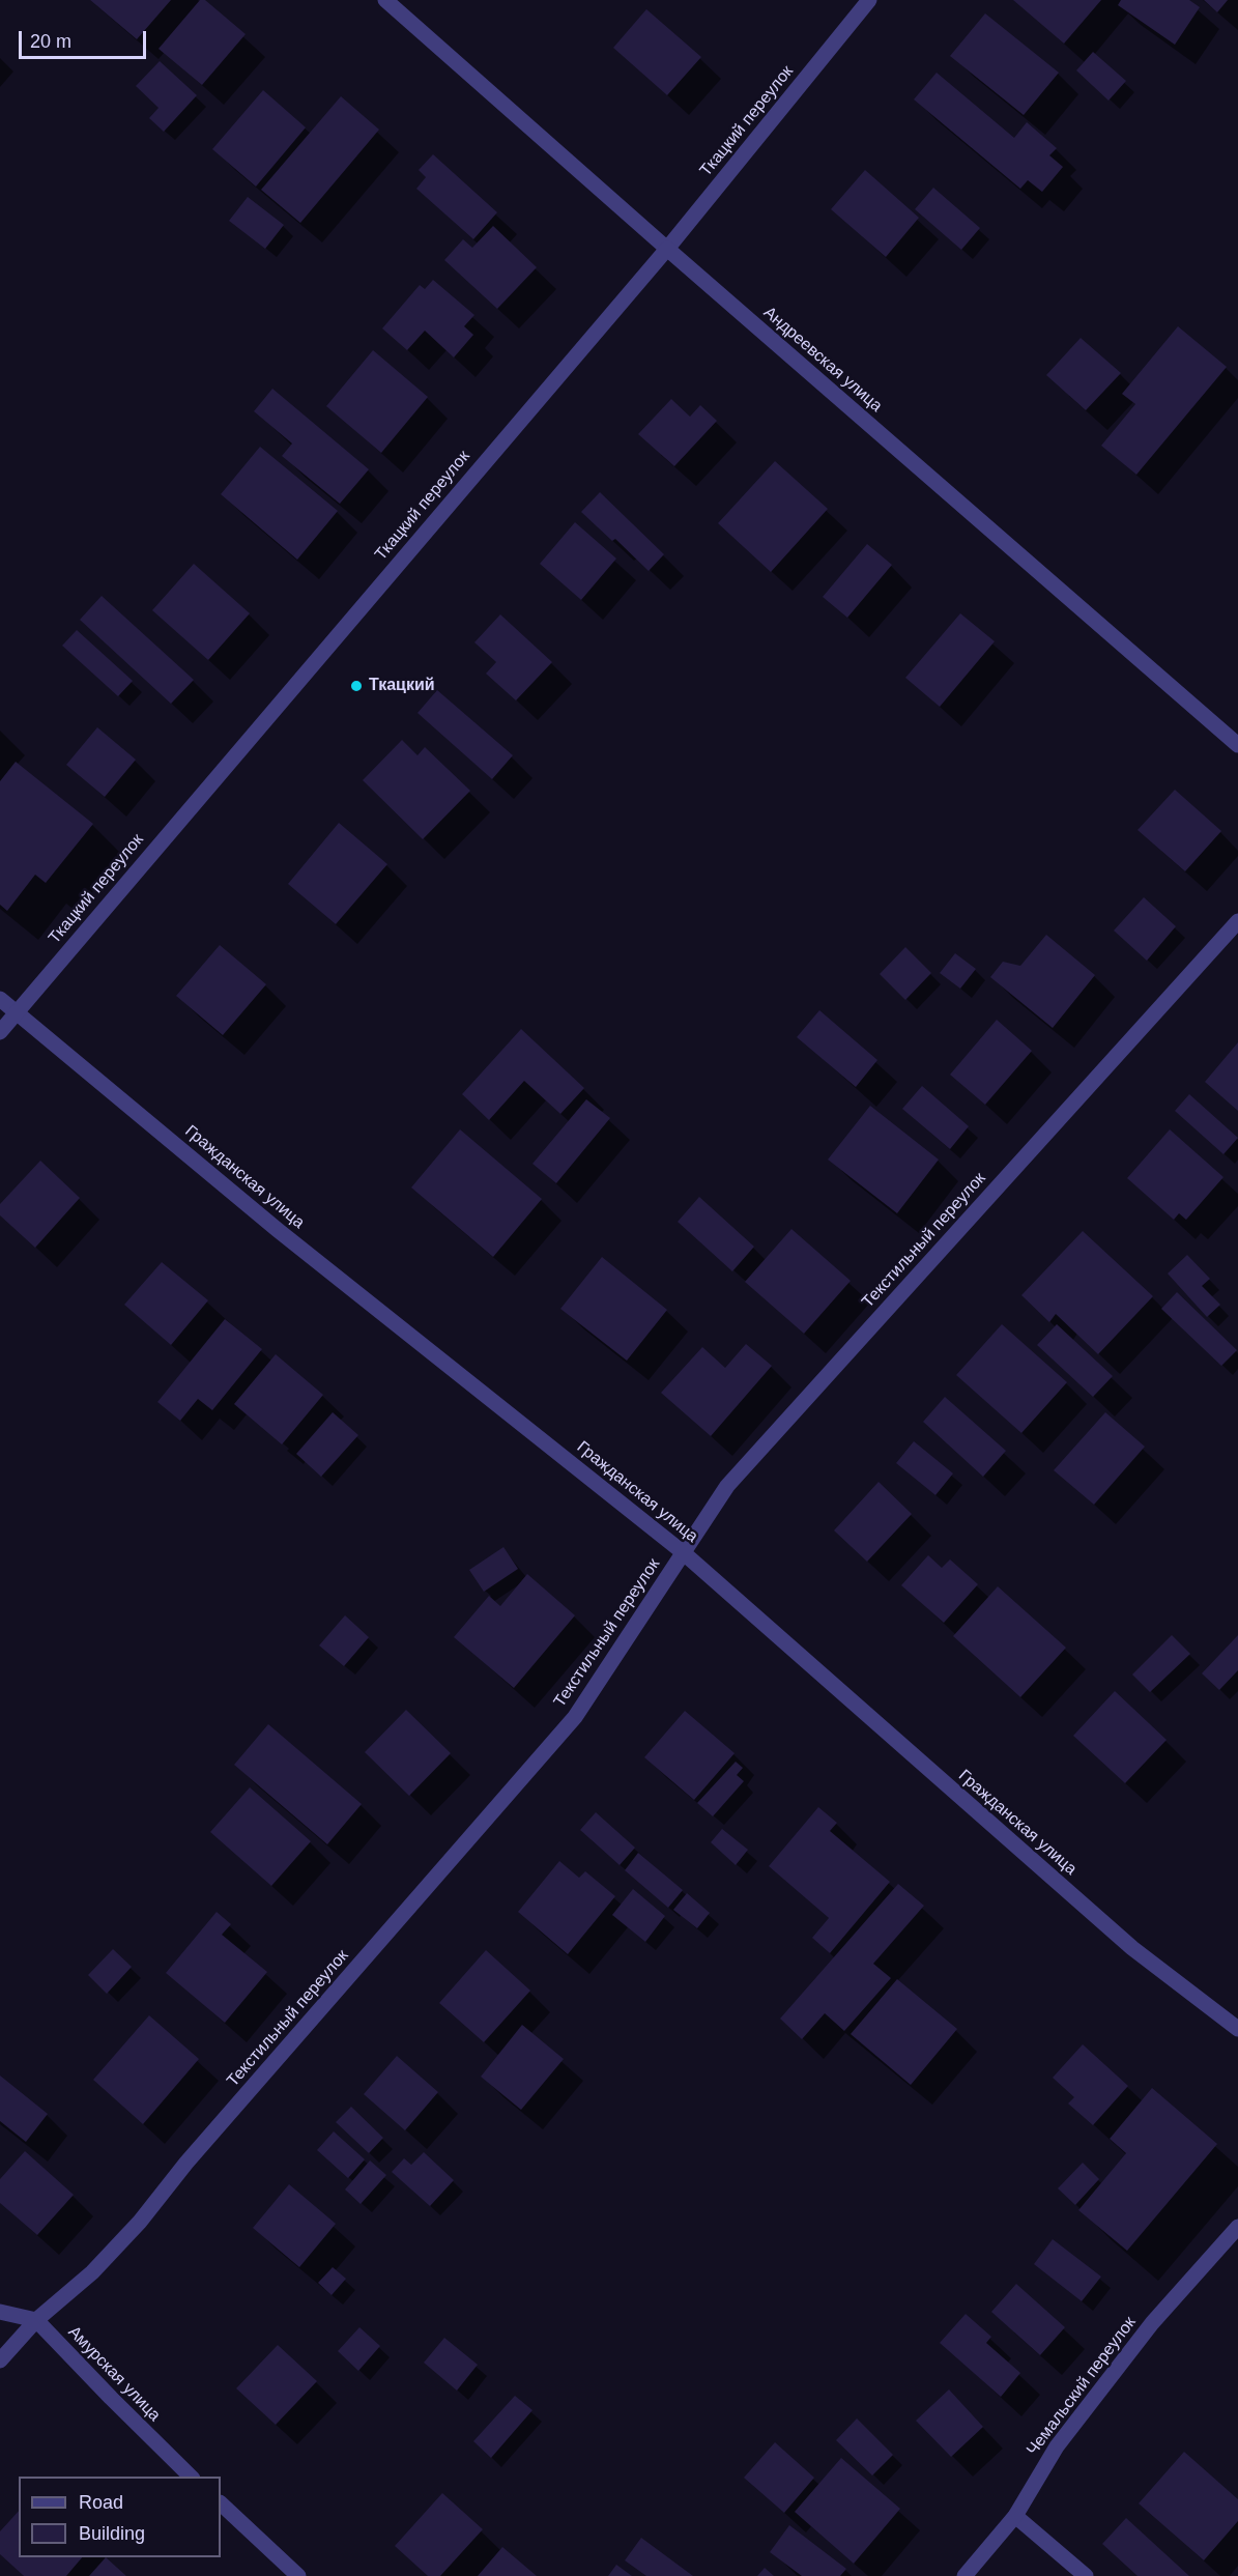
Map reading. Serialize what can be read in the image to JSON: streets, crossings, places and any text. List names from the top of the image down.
{
  "streets": {
    "street": [
      "Ткацкий переулок",
      "Андреевская улица",
      "Гражданская улица",
      "Текстильный переулок",
      "Амурская улица",
      "Чемальский переулок"
    ]
  },
  "crossings": [
    ["Ткацкий переулок", "Андреевская улица"],
    ["Ткацкий переулок", "Гражданская улица"],
    ["Гражданская улица", "Текстильный переулок"],
    ["Текстильный переулок", "Амурская улица"]
  ],
  "places": ["Ткацкий"],
  "legend": ["Road", "Building"],
  "scale_bar": "20 m"
}
